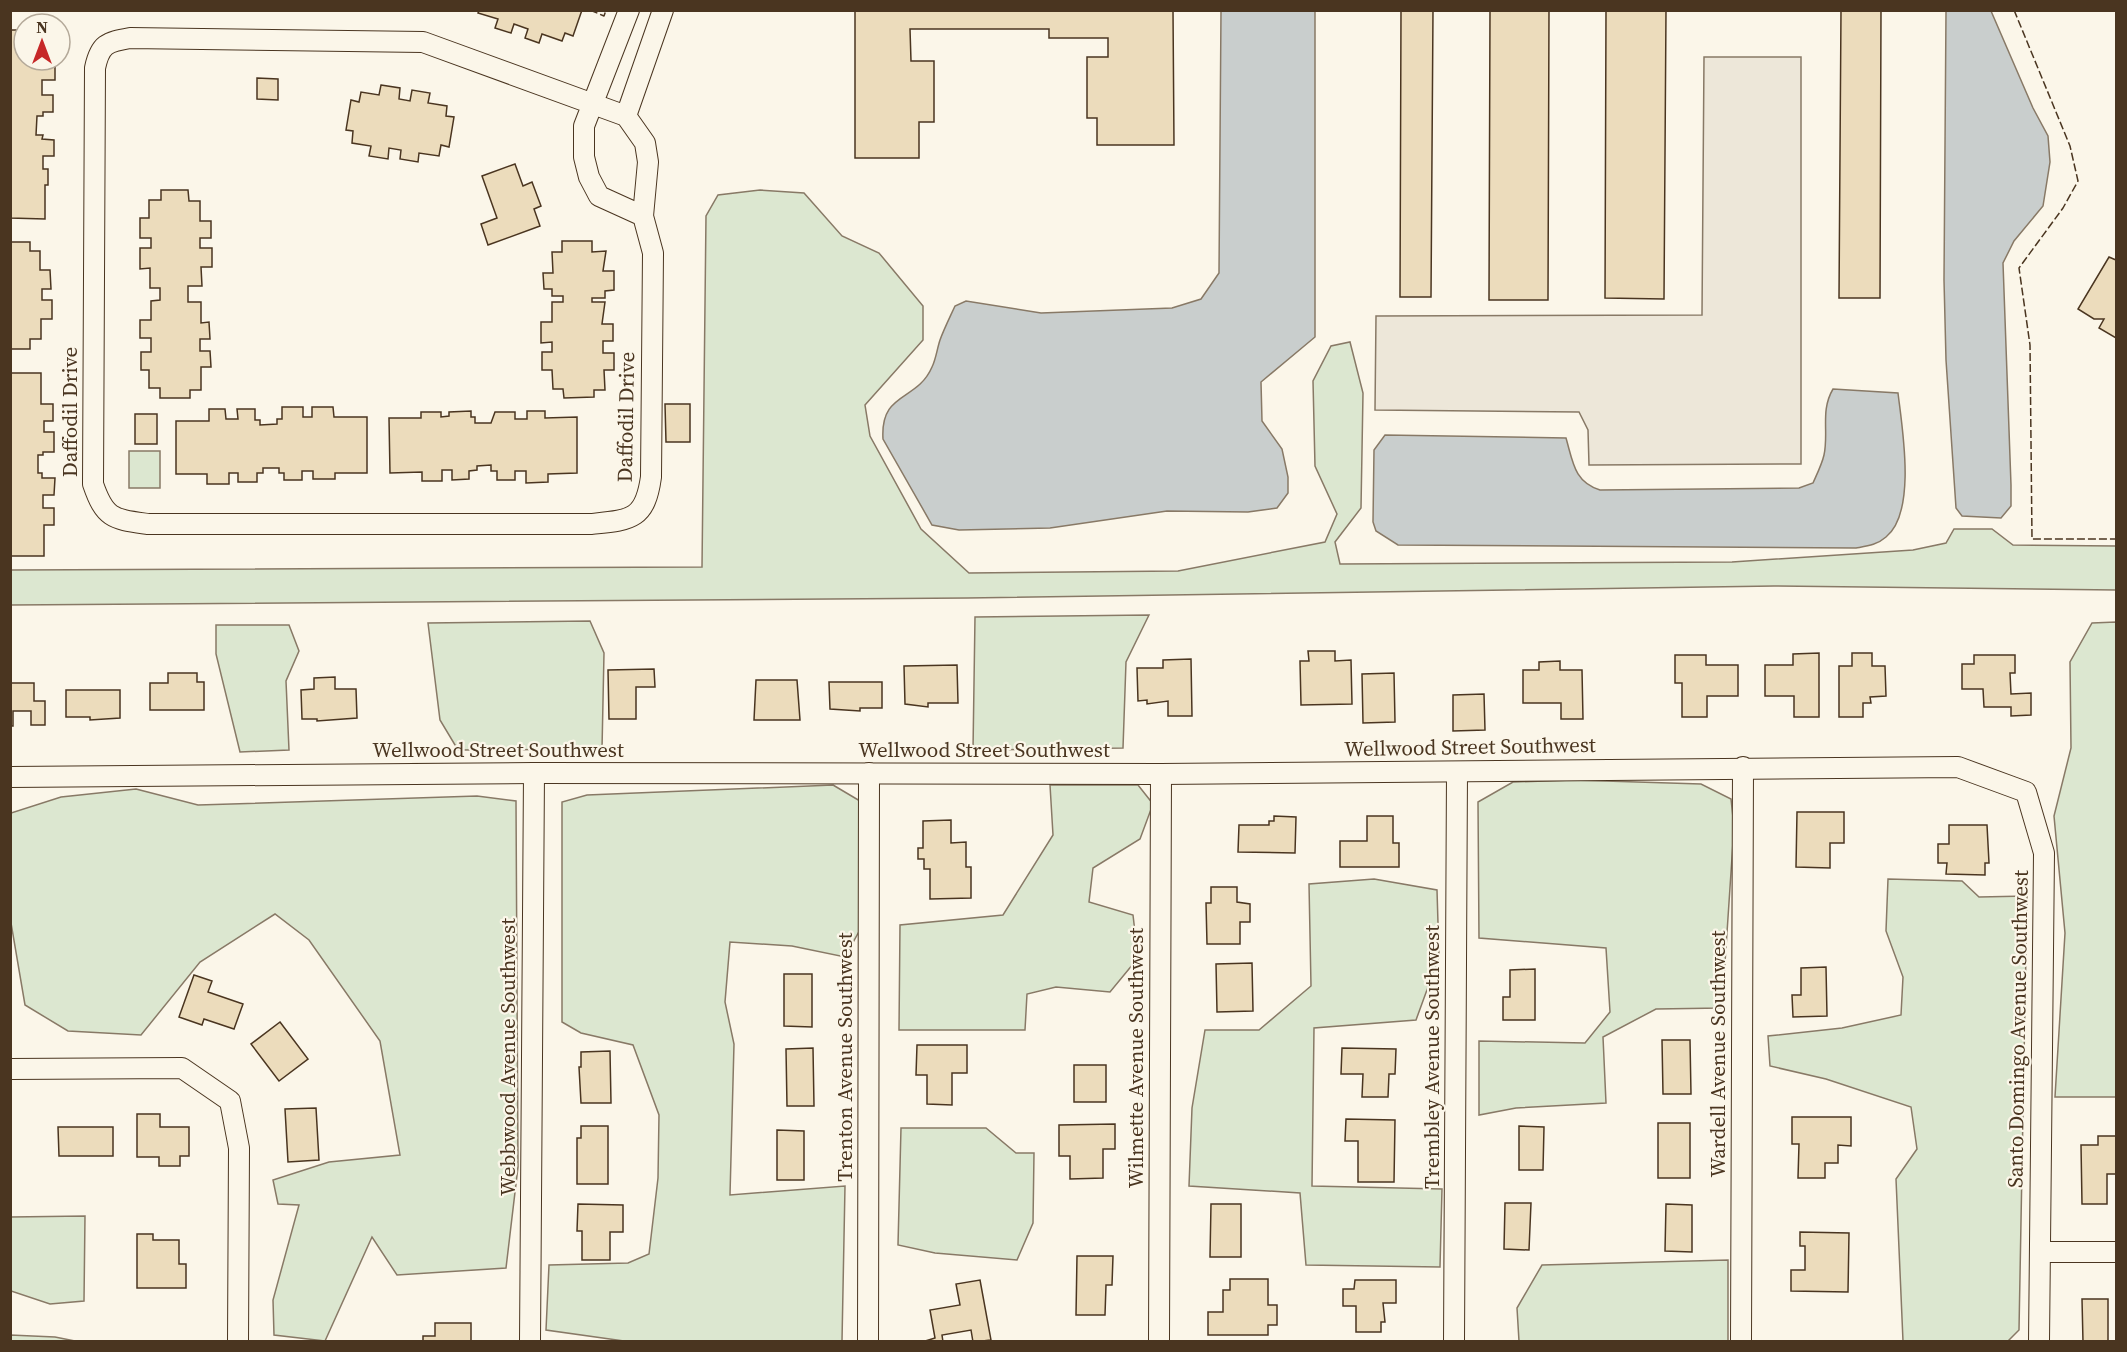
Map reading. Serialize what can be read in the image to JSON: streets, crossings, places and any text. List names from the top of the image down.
{
  "streets": {
    "street": [
      "Daffodil Drive",
      "Wellwood Street Southwest",
      "Santo Domingo Avenue Southwest",
      "Wardell Avenue Southwest",
      "Webbwood Avenue Southwest",
      "Trenton Avenue Southwest",
      "Trembley Avenue Southwest",
      "Wilmette Avenue Southwest"
    ]
  },
  "crossings": [
    ["Wellwood Street Southwest", "Santo Domingo Avenue Southwest"],
    ["Wellwood Street Southwest", "Wardell Avenue Southwest"],
    ["Wellwood Street Southwest", "Webbwood Avenue Southwest"],
    ["Wellwood Street Southwest", "Trenton Avenue Southwest"],
    ["Wellwood Street Southwest", "Trembley Avenue Southwest"],
    ["Wellwood Street Southwest", "Wilmette Avenue Southwest"]
  ],
  "north": "top"
}
